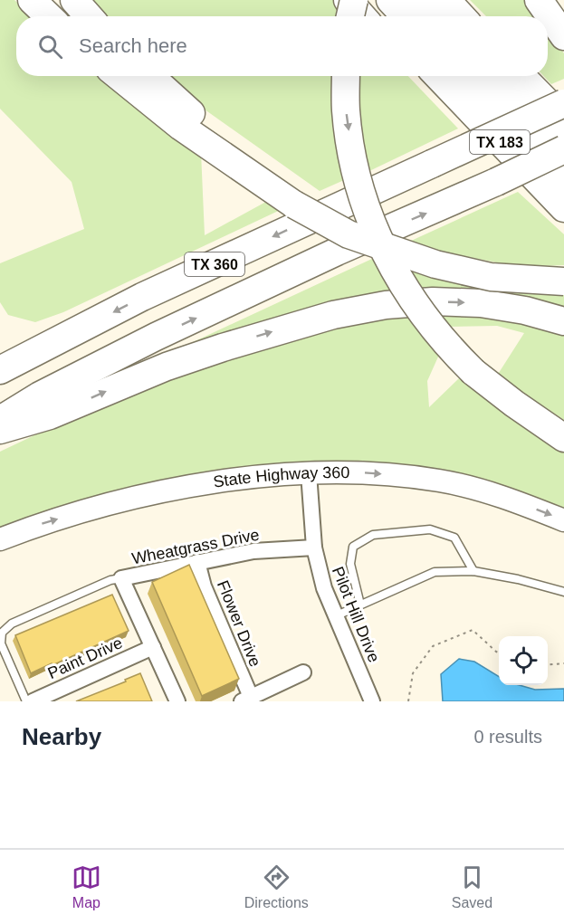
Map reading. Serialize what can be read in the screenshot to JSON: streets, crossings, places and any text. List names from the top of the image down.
{
  "streets": {
    "highway": ["TX 183", "TX 360"],
    "main road": ["State Highway 360"],
    "street": [
      "Wheatgrass Drive",
      "Pilot Hill Drive",
      "Flower Drive",
      "Paint Drive"
    ]
  },
  "crossings": [
    ["TX 183", "TX 360"],
    ["State Highway 360", "Pilot Hill Drive"],
    ["Wheatgrass Drive", "Pilot Hill Drive"],
    ["Wheatgrass Drive", "Flower Drive"],
    ["Wheatgrass Drive", "Paint Drive"]
  ],
  "one_way": ["State Highway 360"],
  "page": {
    "search": "Search here",
    "heading": ["Nearby", "0 results"],
    "nav": ["Map", "Directions", "Saved"]
  }
}
